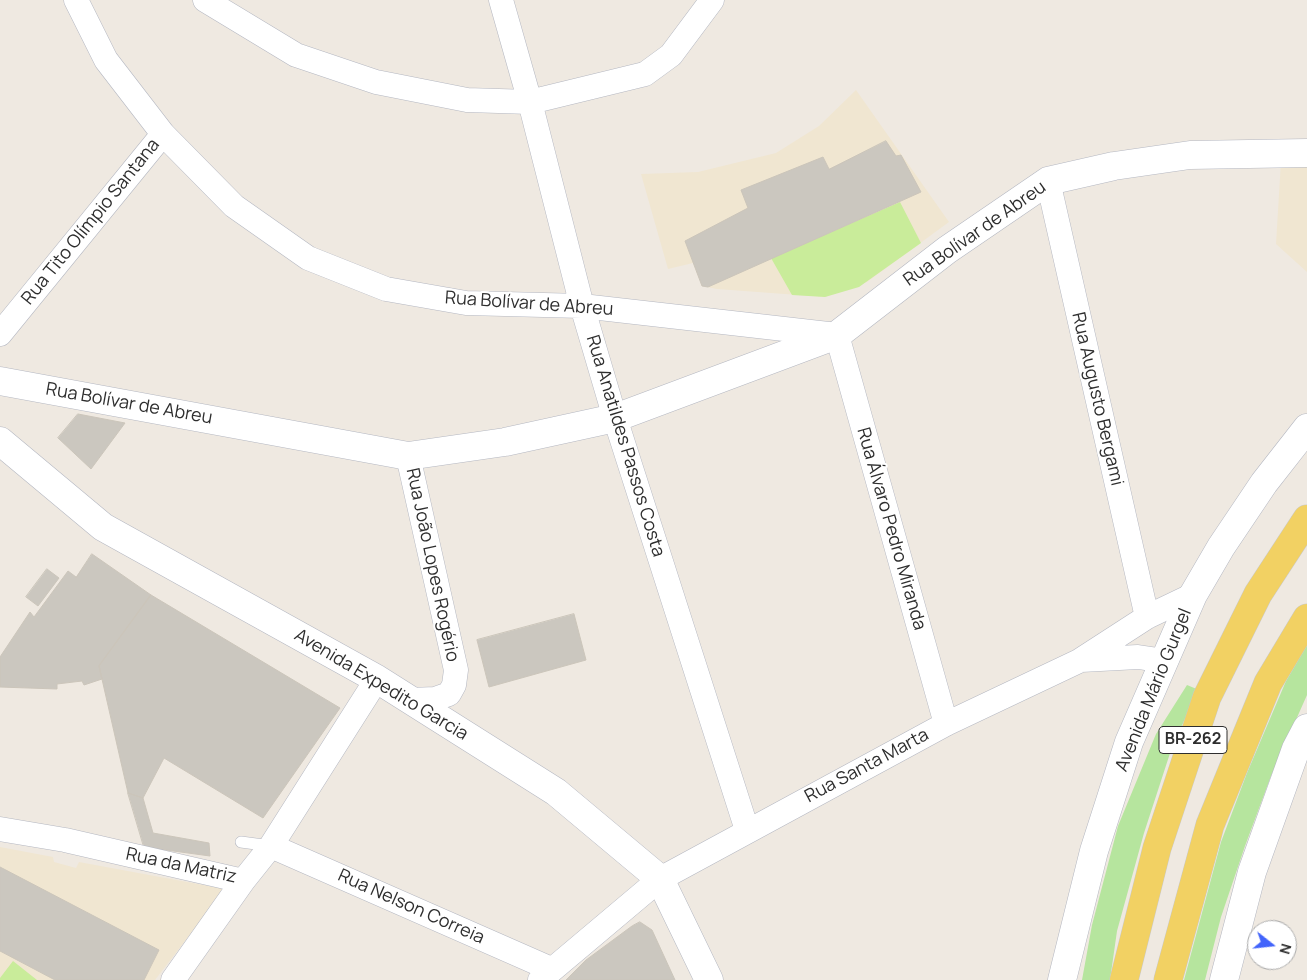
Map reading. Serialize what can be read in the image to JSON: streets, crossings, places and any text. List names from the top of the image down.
{
  "streets": {
    "main road": [
      "Rua Bolívar de Abreu",
      "Avenida Expedito Garcia",
      "Avenida Mário Gurgel",
      "BR-262"
    ],
    "street": [
      "Rua Tito Olímpio Santana",
      "Rua Augusto Bergami",
      "Rua Anatildes Passos Costa",
      "Rua Álvaro Pedro Miranda",
      "Rua João Lopes Rogério",
      "Rua Santa Marta",
      "Rua da Matriz",
      "Rua Nelson Correia"
    ]
  },
  "crossings": [
    ["Rua Tito Olímpio Santana", "Rua Bolívar de Abreu"],
    ["Rua Bolívar de Abreu", "Rua Augusto Bergami"],
    ["Rua Bolívar de Abreu", "Rua Anatildes Passos Costa"],
    ["Rua Bolívar de Abreu", "Rua Álvaro Pedro Miranda"],
    ["Rua Bolívar de Abreu", "Rua João Lopes Rogério"],
    ["Rua Augusto Bergami", "Rua Santa Marta"],
    ["Rua Anatildes Passos Costa", "Rua Santa Marta"],
    ["Rua Álvaro Pedro Miranda", "Rua Santa Marta"],
    ["Rua João Lopes Rogério", "Avenida Expedito Garcia"],
    ["Avenida Expedito Garcia", "Rua Santa Marta"],
    ["Avenida Expedito Garcia", "Rua da Matriz"],
    ["Avenida Mário Gurgel", "Rua Santa Marta"],
    ["Rua Santa Marta", "Rua Nelson Correia"],
    ["Rua da Matriz", "Rua Nelson Correia"]
  ],
  "north": "right"
}
